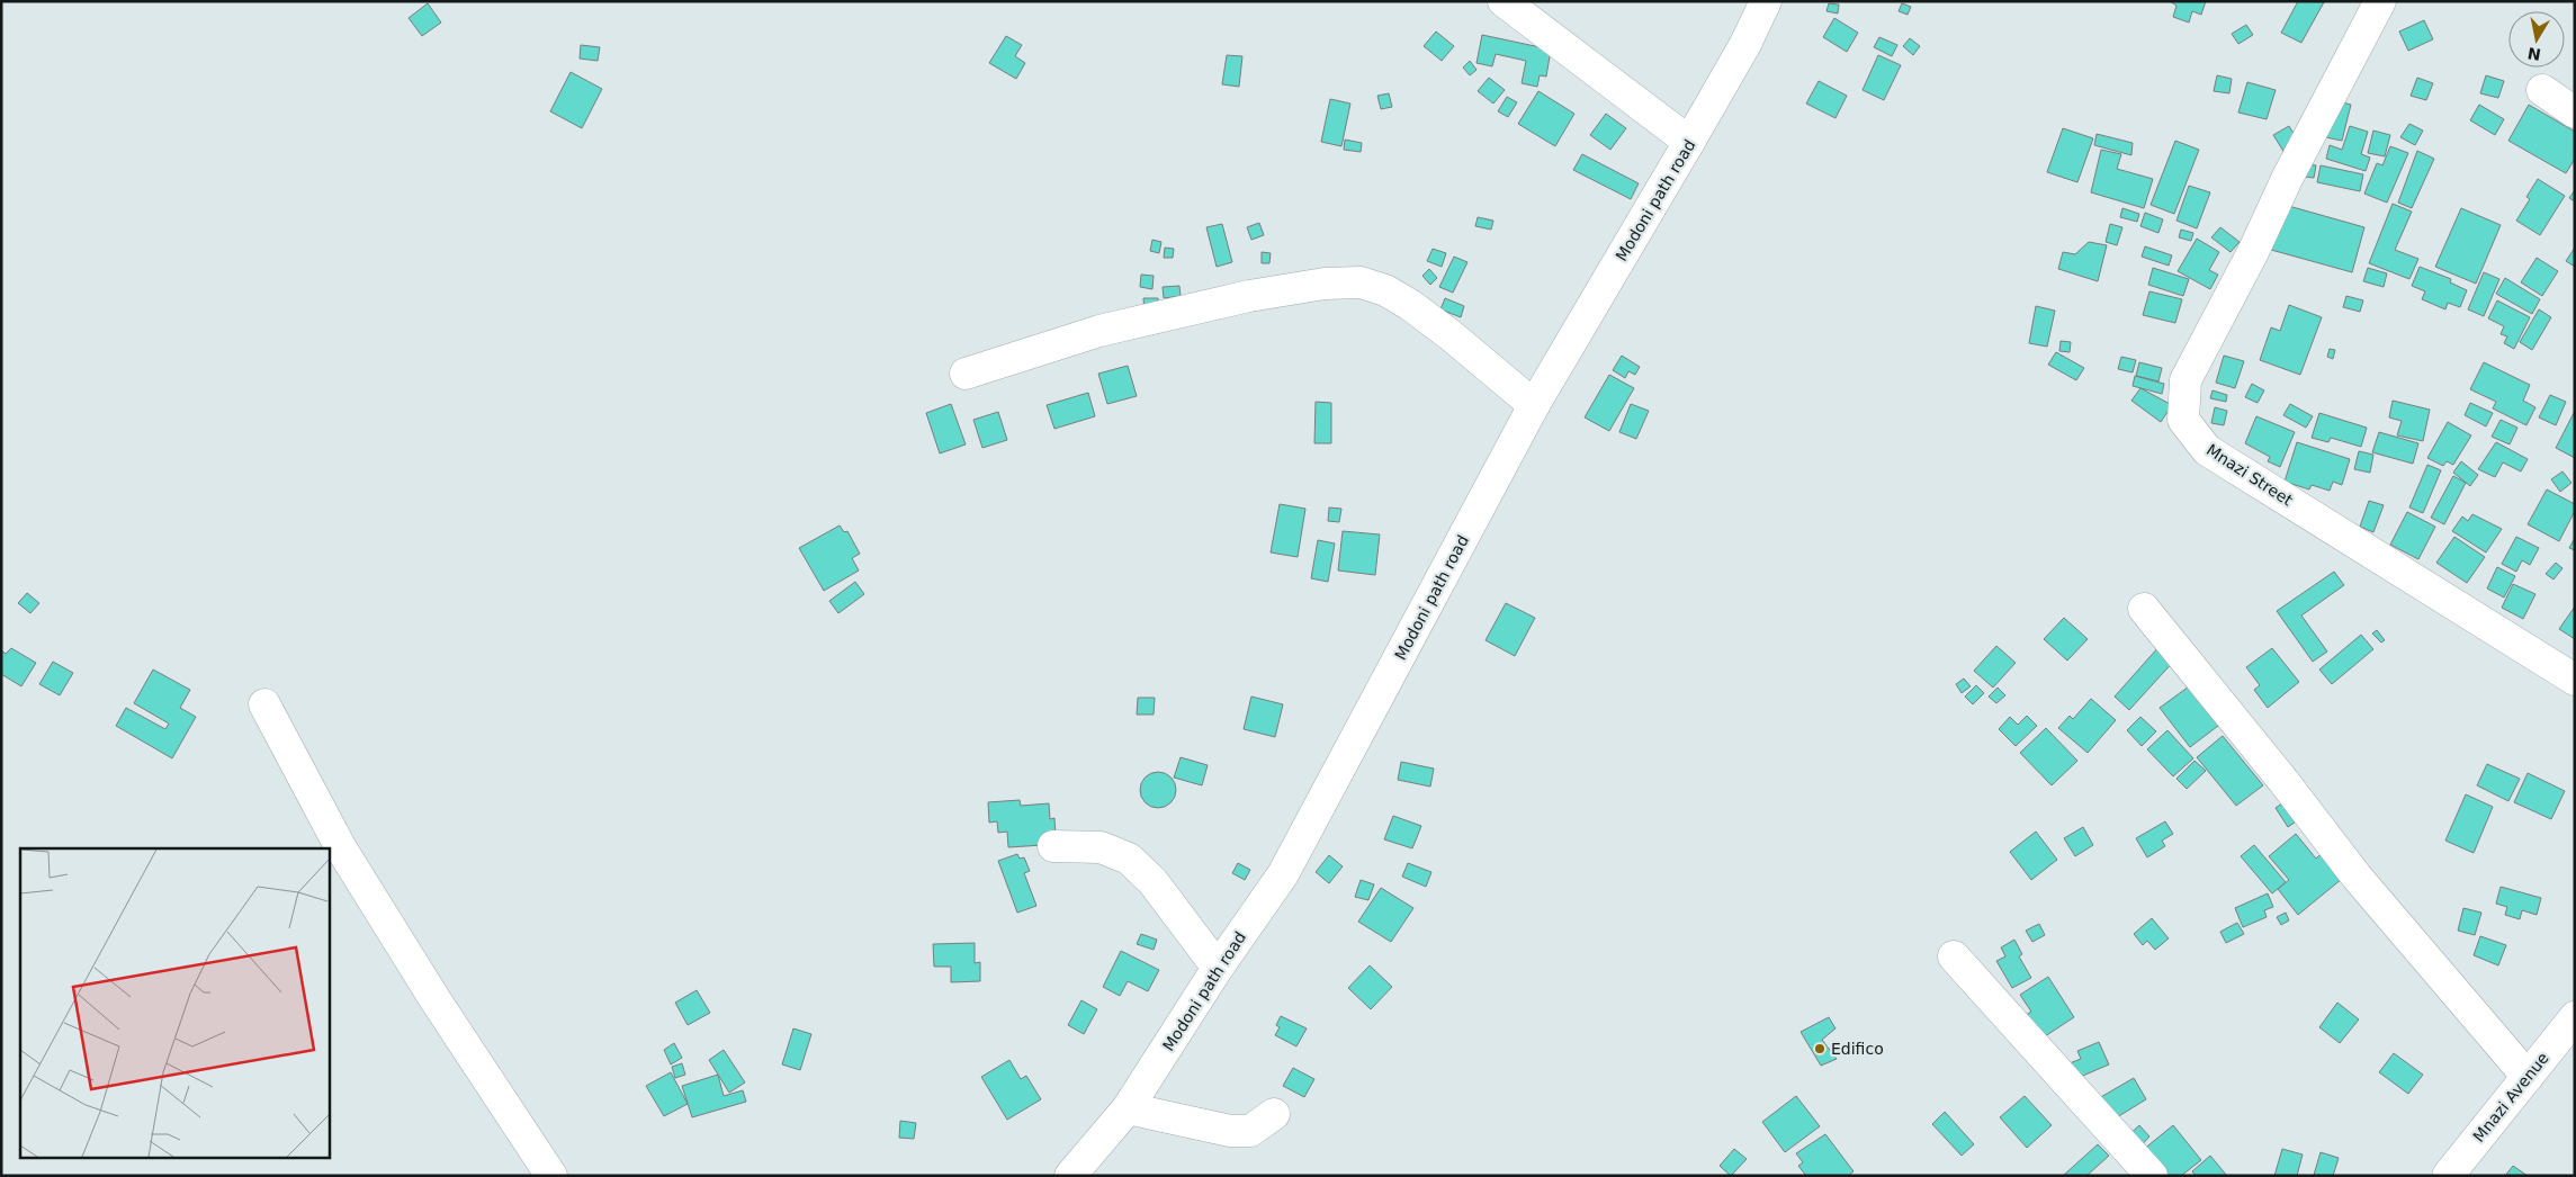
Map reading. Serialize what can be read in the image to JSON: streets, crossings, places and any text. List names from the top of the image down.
{
  "streets": {
    "street": ["Modoni path road", "Mnazi Street", "Mnazi Avenue"]
  },
  "places": ["Edifico"],
  "north": "bottom"
}
